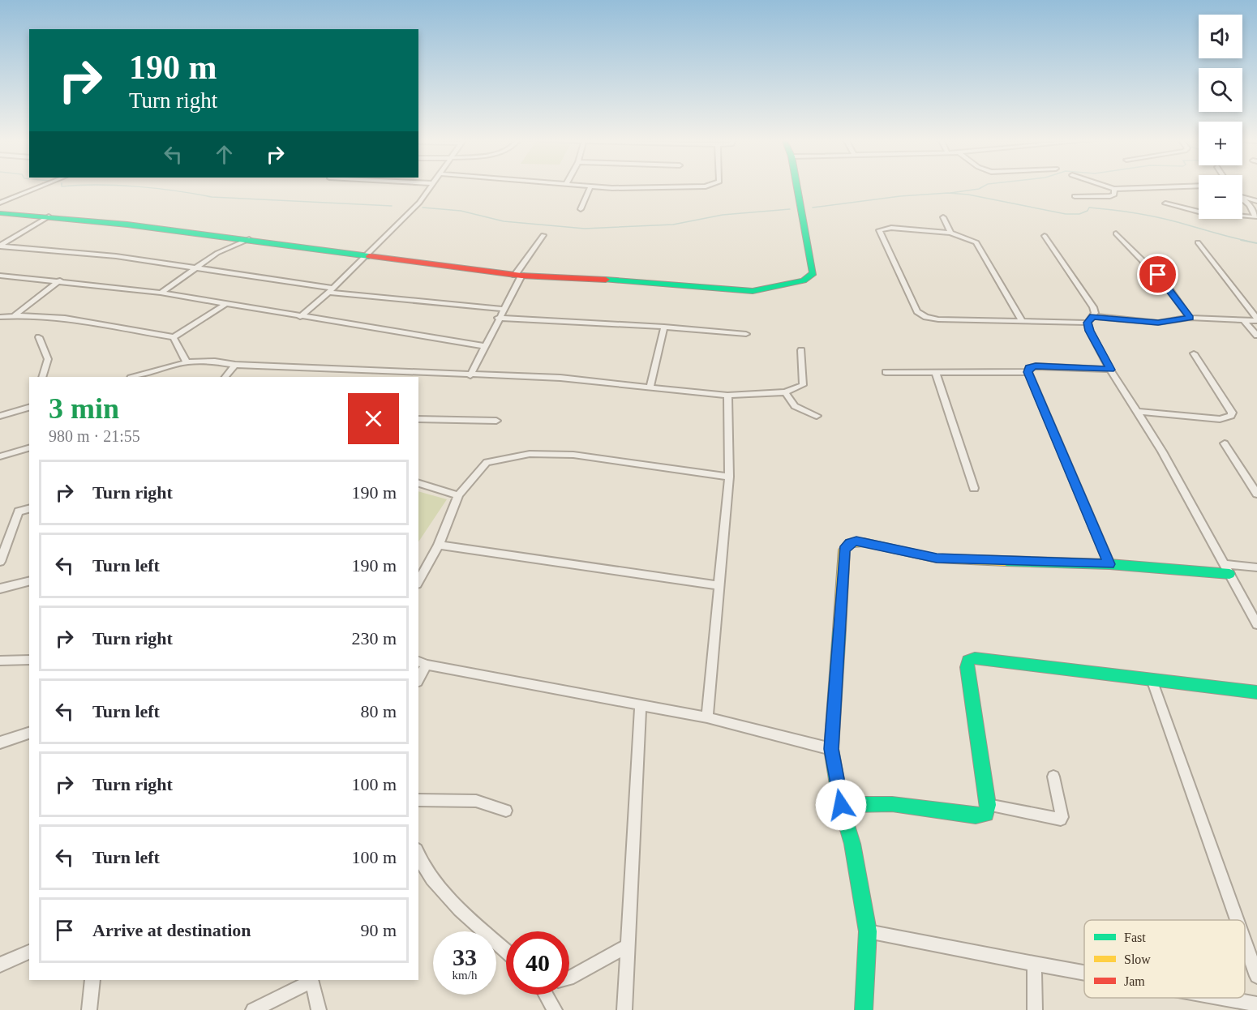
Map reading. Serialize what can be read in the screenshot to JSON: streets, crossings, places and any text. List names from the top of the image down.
{
  "legend": ["Fast", "Slow", "Jam"],
  "page": {
    "map_buttons": ["+", "−"],
    "turn": ["190 m", "Turn right"],
    "heading": ["3 min", "980 m · 21:55"],
    "list": [
      {
        "name": "Turn right",
        "value": "190 m"
      },
      {
        "name": "Turn left",
        "value": "190 m"
      },
      {
        "name": "Turn right",
        "value": "230 m"
      },
      {
        "name": "Turn left",
        "value": "80 m"
      },
      {
        "name": "Turn right",
        "value": "100 m"
      },
      {
        "name": "Turn left",
        "value": "100 m"
      },
      {
        "name": "Arrive at destination",
        "value": "90 m"
      }
    ],
    "speed": "33 km/h",
    "limit": "40"
  }
}
